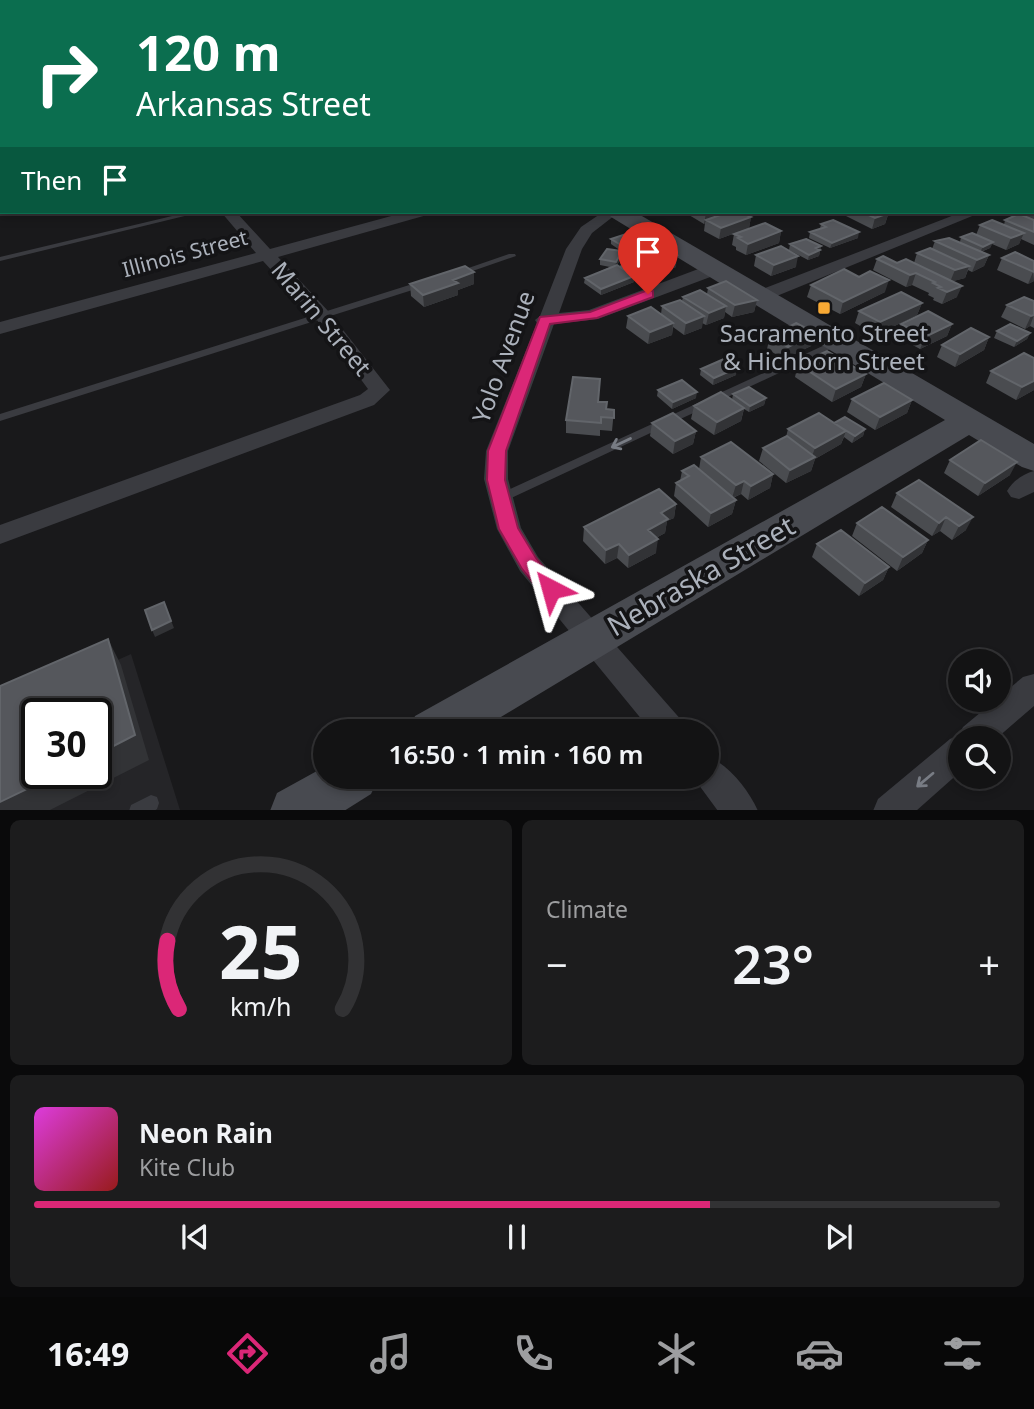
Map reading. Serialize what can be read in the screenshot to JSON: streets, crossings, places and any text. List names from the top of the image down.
{
  "streets": {
    "street": [
      "Illinois Street",
      "Marin Street",
      "Yolo Avenue",
      "Nebraska Street"
    ]
  },
  "crossings": [
    ["Illinois Street", "Marin Street"],
    ["Yolo Avenue", "Nebraska Street"]
  ],
  "places": {
    "transit": ["Sacramento Street & Hichborn Street"]
  },
  "page": {
    "turn": ["120 m", "Arkansas Street"],
    "then": "Then",
    "limit": "30",
    "trip": "16:50 · 1 min · 160 m",
    "tile": "Climate",
    "heat": ["−", "23°", "+"],
    "song": ["Neon Rain", "Kite Club"],
    "tabs": "16:49",
    "gauge": ["25", "km/h"]
  }
}
